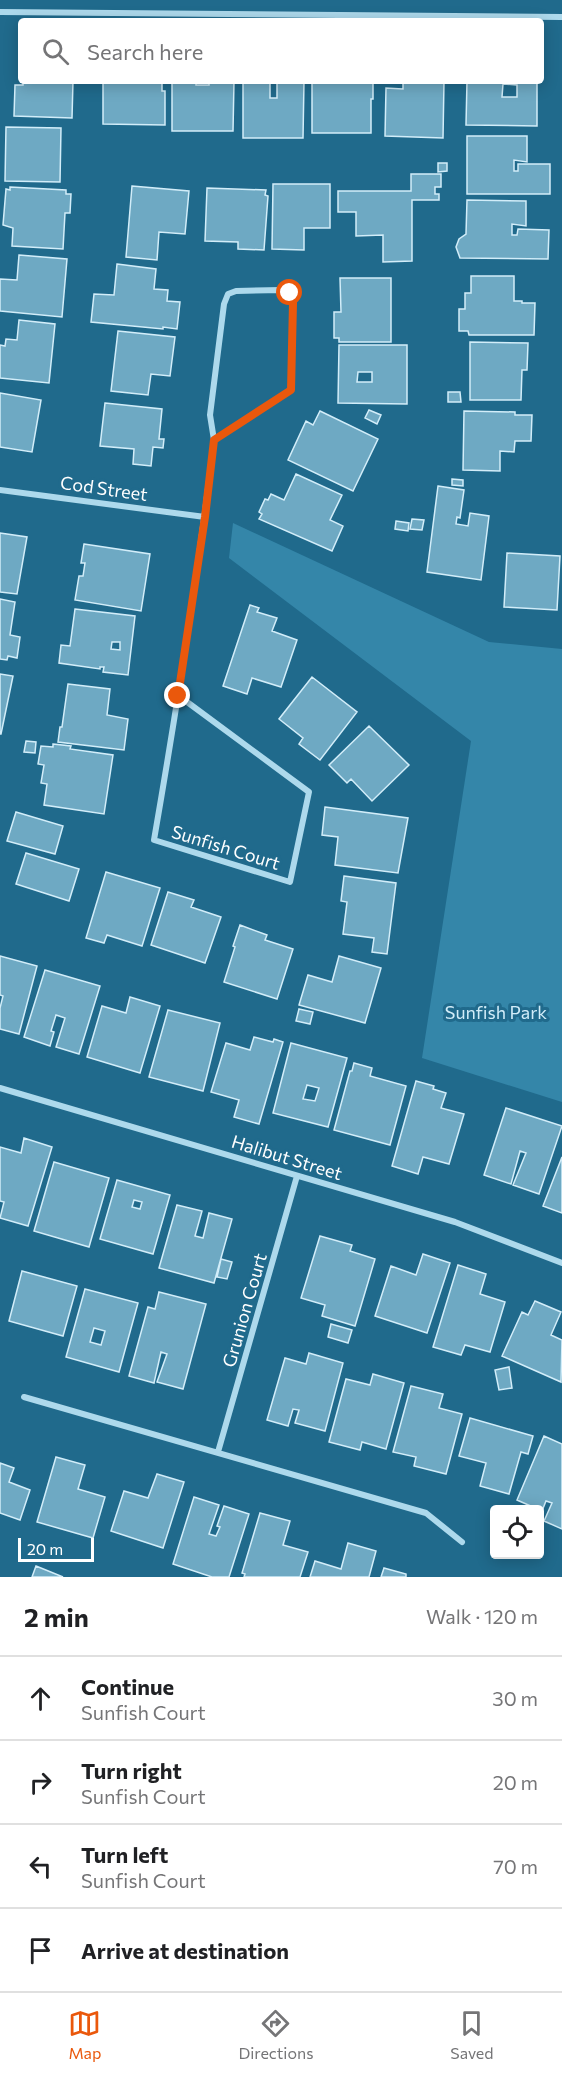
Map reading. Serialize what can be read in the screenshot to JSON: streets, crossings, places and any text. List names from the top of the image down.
{
  "streets": {
    "street": [
      "Cod Street",
      "Sunfish Court",
      "Halibut Street",
      "Grunion Court"
    ]
  },
  "crossings": [
    ["Cod Street", "Sunfish Court"],
    ["Halibut Street", "Grunion Court"]
  ],
  "parks": ["Sunfish Park"],
  "scale_bar": "20 m",
  "page": {
    "search": "Search here",
    "scale": "20 m",
    "heading": ["2 min", "Walk · 120 m"],
    "list": [
      ["Continue", "Sunfish Court", "30 m"],
      ["Turn right", "Sunfish Court", "20 m"],
      ["Turn left", "Sunfish Court", "70 m"],
      "Arrive at destination"
    ],
    "nav": ["Map", "Directions", "Saved"]
  }
}
